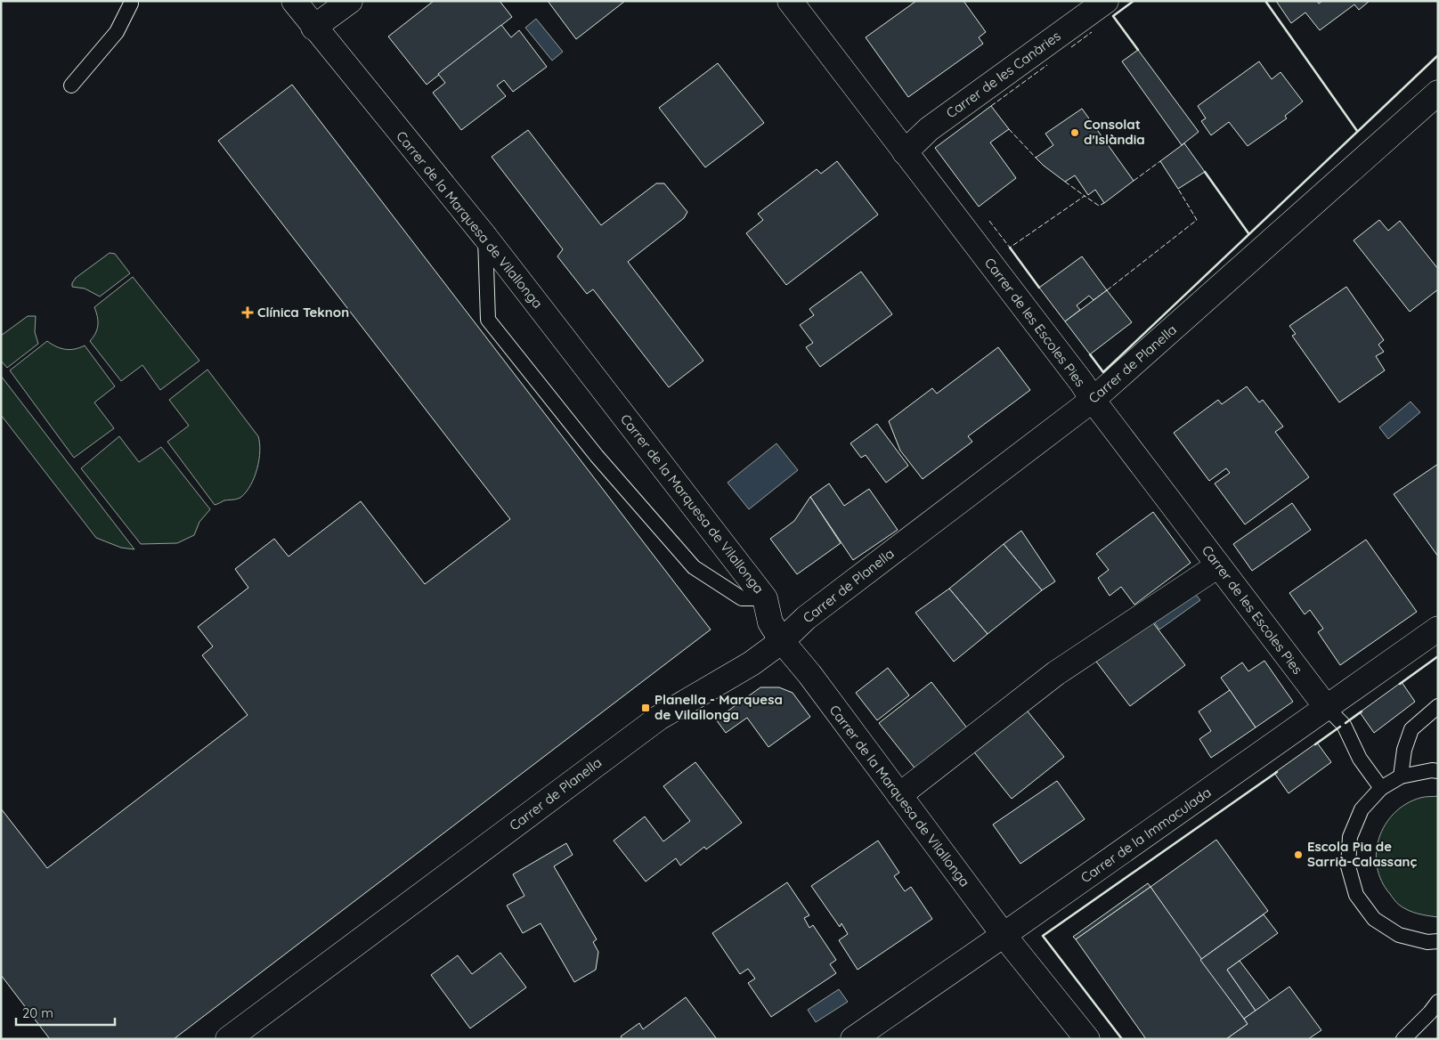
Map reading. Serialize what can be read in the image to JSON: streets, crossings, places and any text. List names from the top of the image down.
{
  "streets": {
    "street": [
      "Carrer de les Canàries",
      "Carrer de la Marquesa de Vilallonga",
      "Carrer de les Escoles Pies",
      "Carrer de Planella",
      "Carrer de la Immaculada"
    ]
  },
  "crossings": [
    ["Carrer de les Canàries", "Carrer de les Escoles Pies"],
    ["Carrer de la Marquesa de Vilallonga", "Carrer de Planella"],
    ["Carrer de la Marquesa de Vilallonga", "Carrer de la Immaculada"],
    ["Carrer de les Escoles Pies", "Carrer de Planella"],
    ["Carrer de les Escoles Pies", "Carrer de la Immaculada"]
  ],
  "places": {
    "other": ["Consolat d'Islàndia", "Escola Pia de Sarrià-Calassanç"],
    "health": ["Clínica Teknon"],
    "transit": ["Planella - Marquesa de Vilallonga"]
  },
  "scale_bar": "20 m"
}
